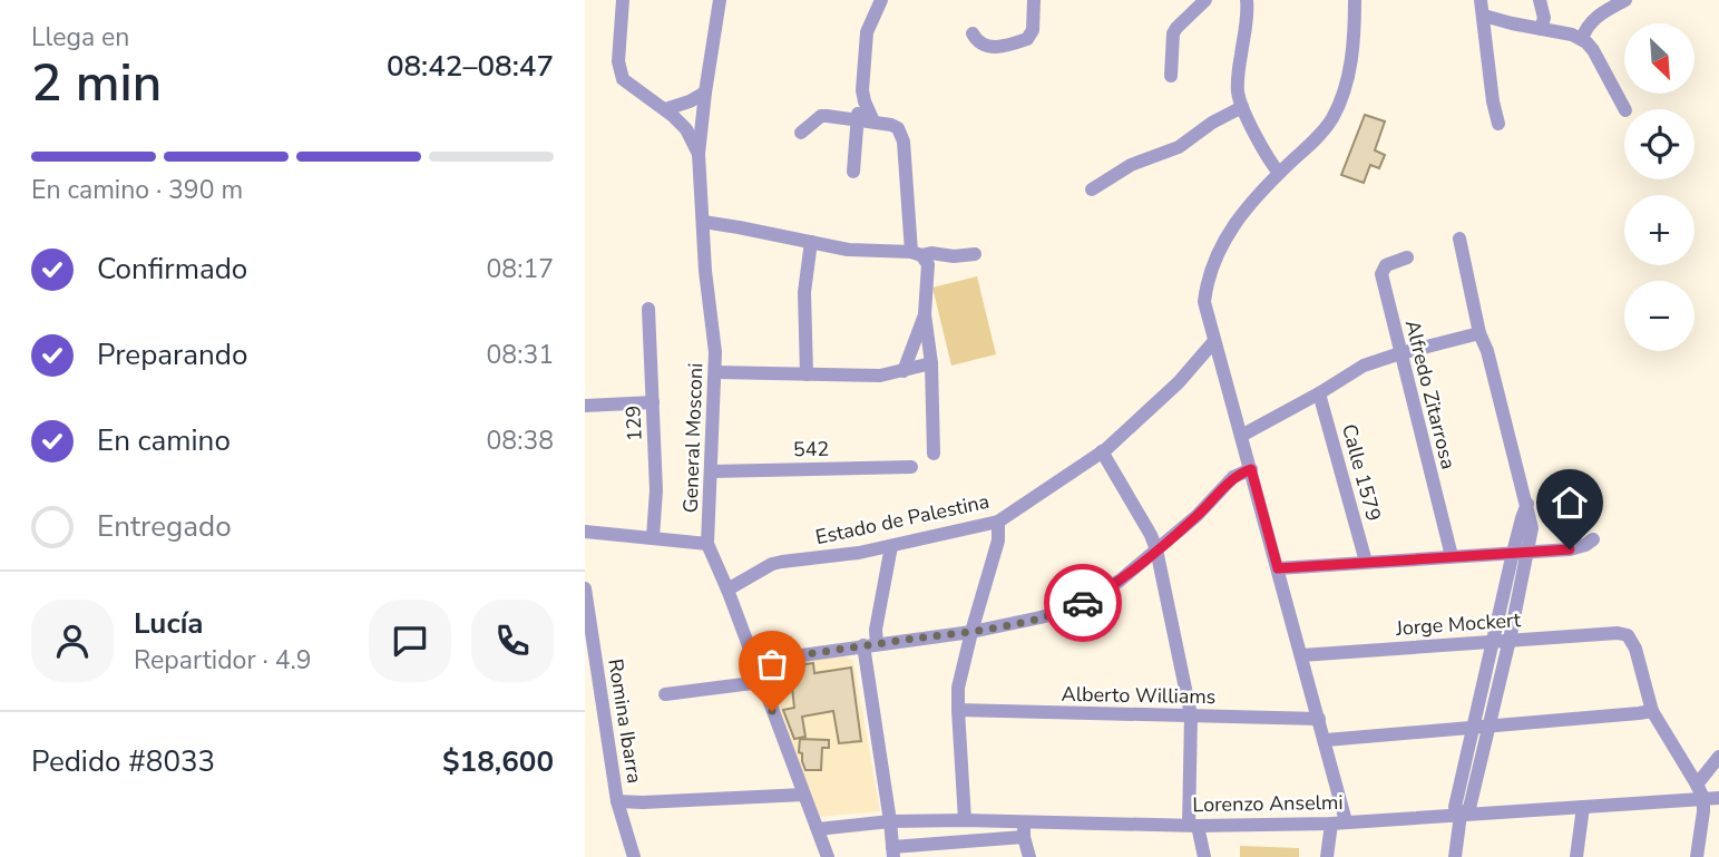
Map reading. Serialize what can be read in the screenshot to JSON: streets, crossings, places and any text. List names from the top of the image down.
{
  "streets": {
    "street": [
      "Alfredo Zitarrosa",
      "129",
      "General Mosconi",
      "542",
      "Calle 1579",
      "Estado de Palestina",
      "Jorge Mockert",
      "Alberto Williams",
      "Romina Ibarra",
      "Lorenzo Anselmi"
    ]
  },
  "crossings": [
    ["General Mosconi", "542"],
    ["General Mosconi", "Estado de Palestina"],
    ["General Mosconi", "Lorenzo Anselmi"]
  ],
  "north": "bottom right",
  "page": {
    "heading": ["2 min", "Llega en", "08:42–08:47"],
    "panel": [
      "Lucía",
      "Repartidor · 4.9",
      "Pedido #8033",
      "$18,600"
    ],
    "map_buttons": ["+", "−"],
    "bar": "En camino · 390 m",
    "list": [
      ["Confirmado", "08:17"],
      ["Preparando", "08:31"],
      ["En camino", "08:38"],
      "Entregado"
    ]
  }
}
